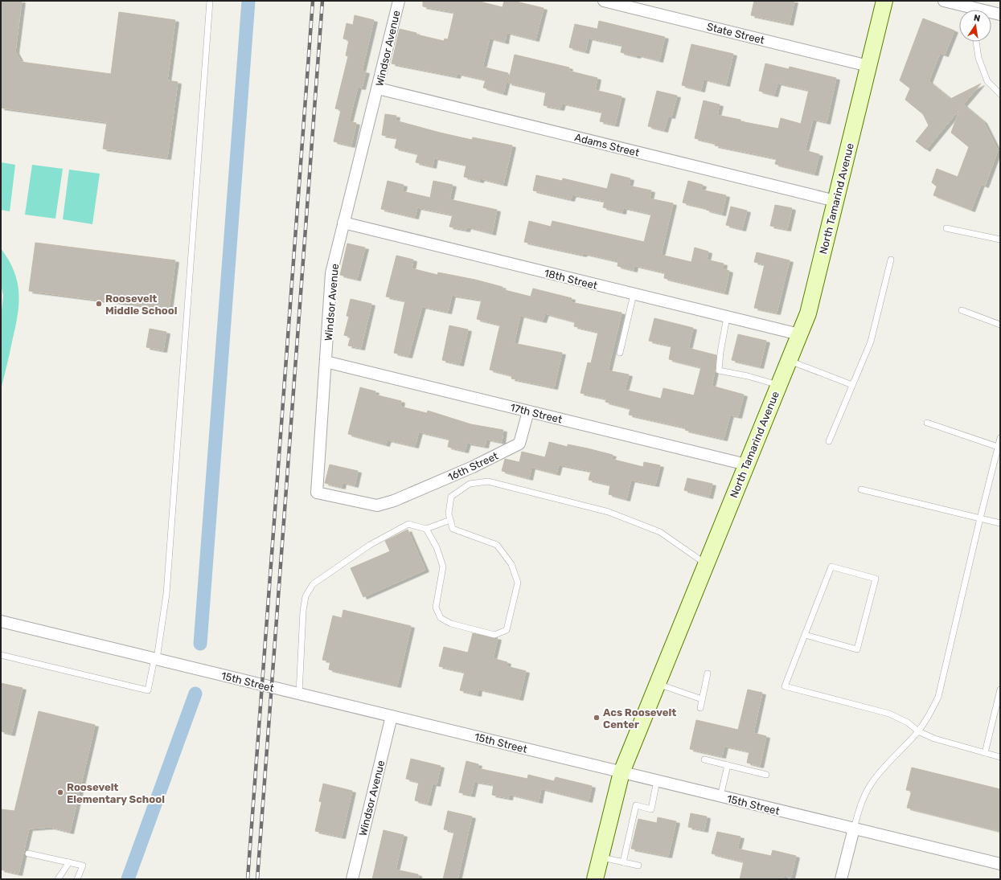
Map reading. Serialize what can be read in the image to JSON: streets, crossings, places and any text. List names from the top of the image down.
{
  "streets": {
    "street": [
      "State Street",
      "Windsor Avenue",
      "Adams Street",
      "North Tamarind Avenue",
      "18th Street",
      "17th Street",
      "16th Street",
      "15th Street"
    ]
  },
  "crossings": [
    ["State Street", "North Tamarind Avenue"],
    ["Windsor Avenue", "Adams Street"],
    ["Windsor Avenue", "18th Street"],
    ["Windsor Avenue", "17th Street"],
    ["Windsor Avenue", "16th Street"],
    ["Windsor Avenue", "15th Street"],
    ["Adams Street", "North Tamarind Avenue"],
    ["North Tamarind Avenue", "18th Street"],
    ["North Tamarind Avenue", "17th Street"],
    ["North Tamarind Avenue", "15th Street"],
    ["17th Street", "16th Street"]
  ],
  "places": ["Roosevelt Middle School", "Acs Roosevelt Center", "Roosevelt Elementary School"],
  "north": "top"
}
